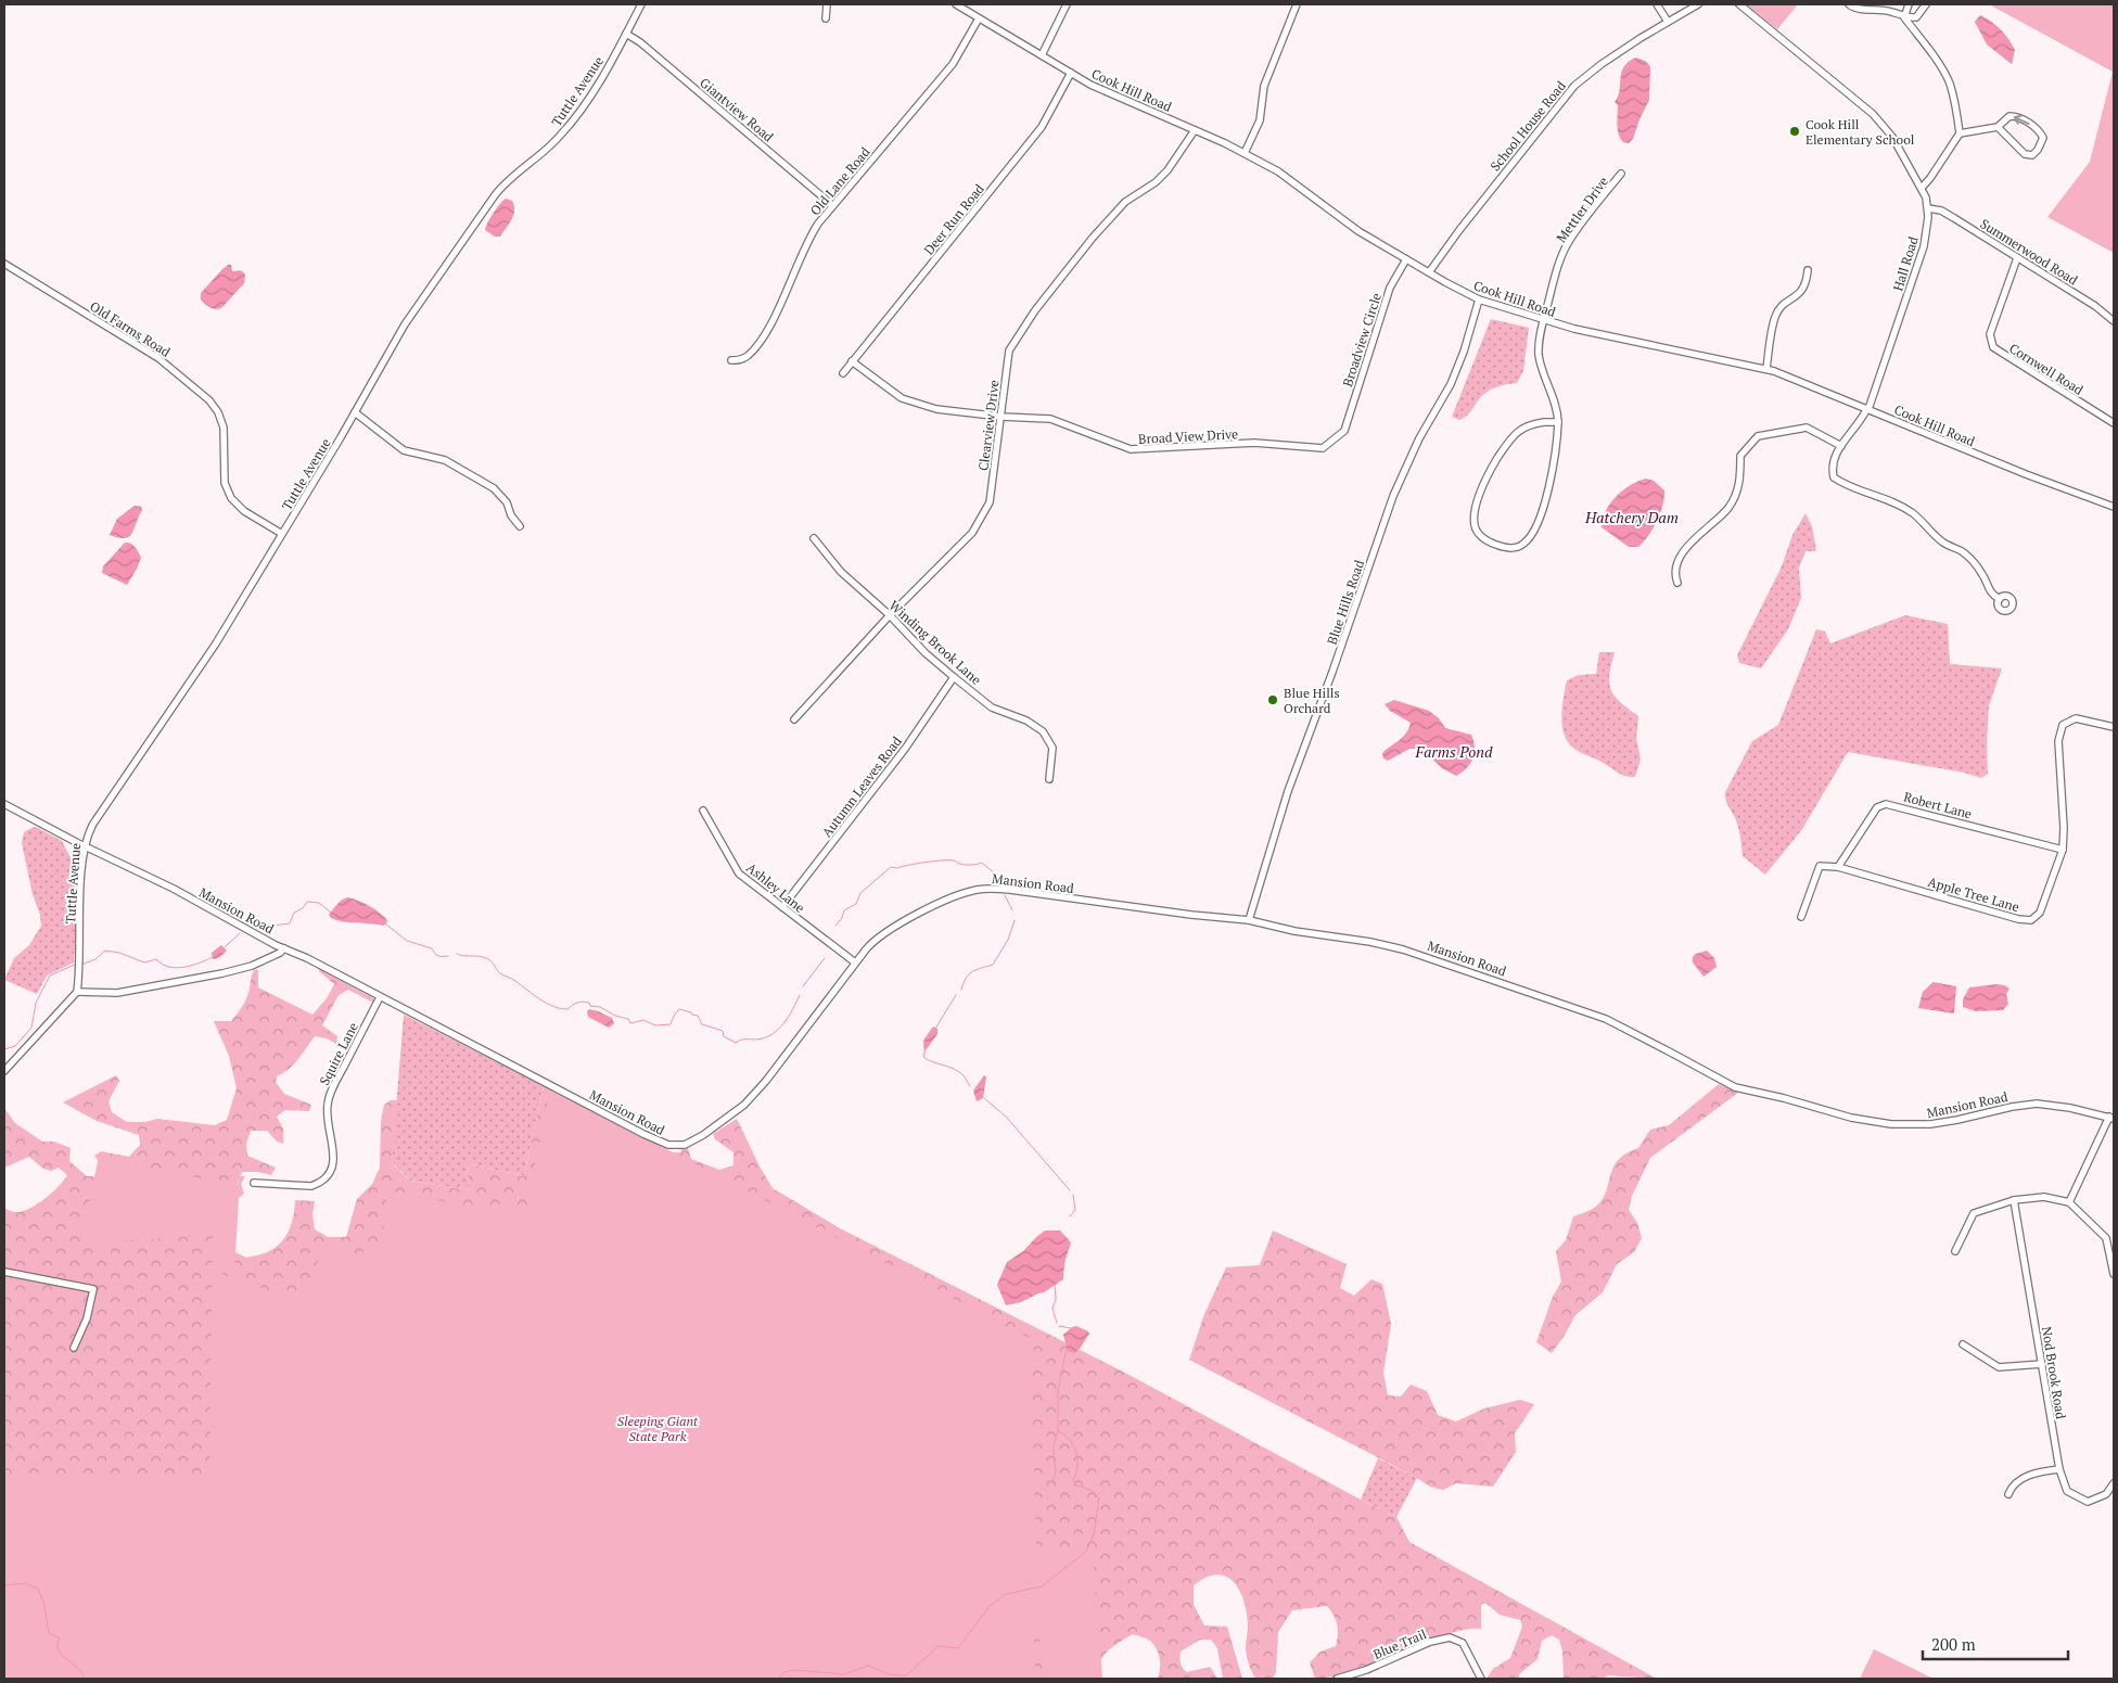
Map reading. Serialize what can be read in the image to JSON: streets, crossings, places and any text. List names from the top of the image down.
{
  "streets": {
    "street": [
      "Cook Hill Road",
      "Tuttle Avenue",
      "Giantview Road",
      "School House Road",
      "Old Lane Road",
      "Mettler Drive",
      "Deer Run Road",
      "Summerwood Road",
      "Hall Road",
      "Old Farms Road",
      "Broadview Circle",
      "Cornwell Road",
      "Clearview Drive",
      "Broad View Drive",
      "Blue Hills Road",
      "Winding Brook Lane",
      "Autumn Leaves Road",
      "Robert Lane",
      "Mansion Road",
      "Ashley Lane",
      "Apple Tree Lane",
      "Squire Lane",
      "Nod Brook Road",
      "Blue Trail"
    ]
  },
  "crossings": [
    ["Cook Hill Road", "School House Road"],
    ["Cook Hill Road", "Old Lane Road"],
    ["Cook Hill Road", "Mettler Drive"],
    ["Cook Hill Road", "Deer Run Road"],
    ["Cook Hill Road", "Hall Road"],
    ["Cook Hill Road", "Broadview Circle"],
    ["Cook Hill Road", "Clearview Drive"],
    ["Cook Hill Road", "Blue Hills Road"],
    ["Tuttle Avenue", "Giantview Road"],
    ["Tuttle Avenue", "Old Farms Road"],
    ["Tuttle Avenue", "Mansion Road"],
    ["Giantview Road", "Old Lane Road"],
    ["Deer Run Road", "Broad View Drive"],
    ["Summerwood Road", "Hall Road"],
    ["Summerwood Road", "Cornwell Road"],
    ["Broadview Circle", "Broad View Drive"],
    ["Clearview Drive", "Broad View Drive"],
    ["Clearview Drive", "Winding Brook Lane"],
    ["Blue Hills Road", "Mansion Road"],
    ["Winding Brook Lane", "Autumn Leaves Road"],
    ["Autumn Leaves Road", "Ashley Lane"],
    ["Robert Lane", "Apple Tree Lane"],
    ["Mansion Road", "Ashley Lane"],
    ["Mansion Road", "Squire Lane"]
  ],
  "water": ["Hatchery Dam", "Farms Pond"],
  "parks": ["Sleeping Giant State Park"],
  "places": ["Cook Hill Elementary School", "Blue Hills Orchard"],
  "scale_bar": "200 m"
}
